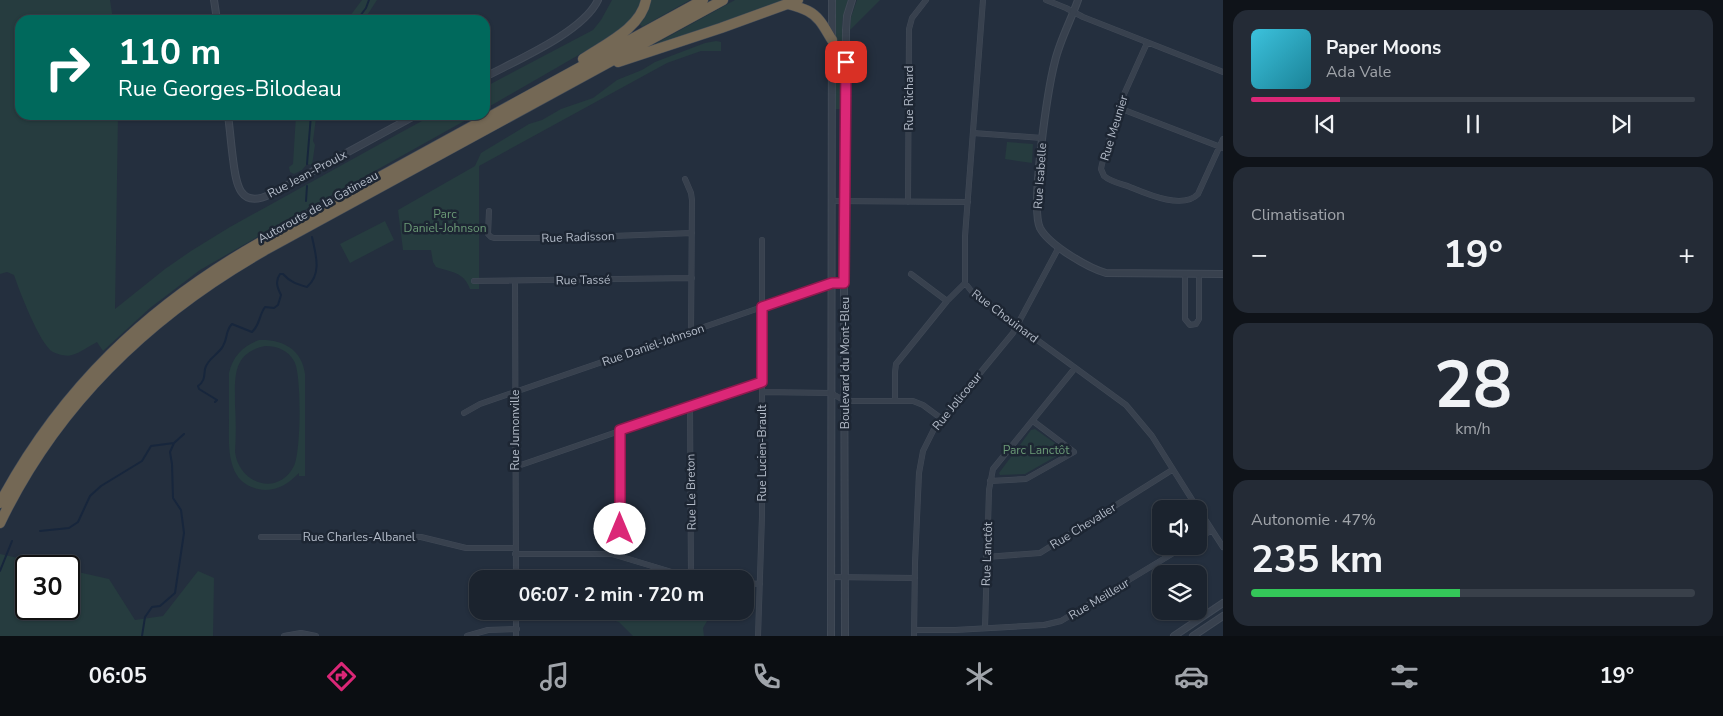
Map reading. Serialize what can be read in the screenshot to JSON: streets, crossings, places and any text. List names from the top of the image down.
{
  "streets": {
    "highway": ["Autoroute de la Gatineau"],
    "street": [
      "Rue Richard",
      "Rue Meunier",
      "Rue Jean-Proulx",
      "Rue Isabelle",
      "Rue Radisson",
      "Rue Tassé",
      "Rue Chouinard",
      "Rue Daniel-Johnson",
      "Boulevard du Mont-Bleu",
      "Rue Jolicoeur",
      "Rue Jumonville",
      "Rue Lucien-Brault",
      "Rue Le Breton",
      "Rue Chevalier",
      "Rue Charles-Albanel",
      "Rue Lanctôt",
      "Rue Meilleur"
    ]
  },
  "crossings": [
    ["Rue Isabelle", "Rue Jolicoeur"],
    ["Rue Tassé", "Rue Jumonville"],
    ["Rue Chouinard", "Rue Jolicoeur"],
    ["Rue Chouinard", "Rue Chevalier"],
    ["Rue Chouinard", "Rue Lanctôt"],
    ["Rue Daniel-Johnson", "Boulevard du Mont-Bleu"],
    ["Rue Daniel-Johnson", "Rue Jumonville"],
    ["Rue Daniel-Johnson", "Rue Lucien-Brault"],
    ["Rue Jolicoeur", "Rue Meilleur"],
    ["Rue Jumonville", "Rue Charles-Albanel"],
    ["Rue Chevalier", "Rue Lanctôt"],
    ["Rue Lanctôt", "Rue Meilleur"]
  ],
  "parks": ["Parc Daniel-Johnson", "Parc Lanctôt"],
  "page": {
    "turn": ["110 m", "Rue Georges-Bilodeau"],
    "song": ["Paper Moons", "Ada Vale"],
    "tile": [
      "Climatisation",
      ["28", "km/h"],
      ["Autonomie · 47%", "235 km"]
    ],
    "heat": ["−", "19°", "+"],
    "limit": "30",
    "trip": "06:07 · 2 min · 720 m",
    "tabs": ["06:05", "19°"]
  }
}
